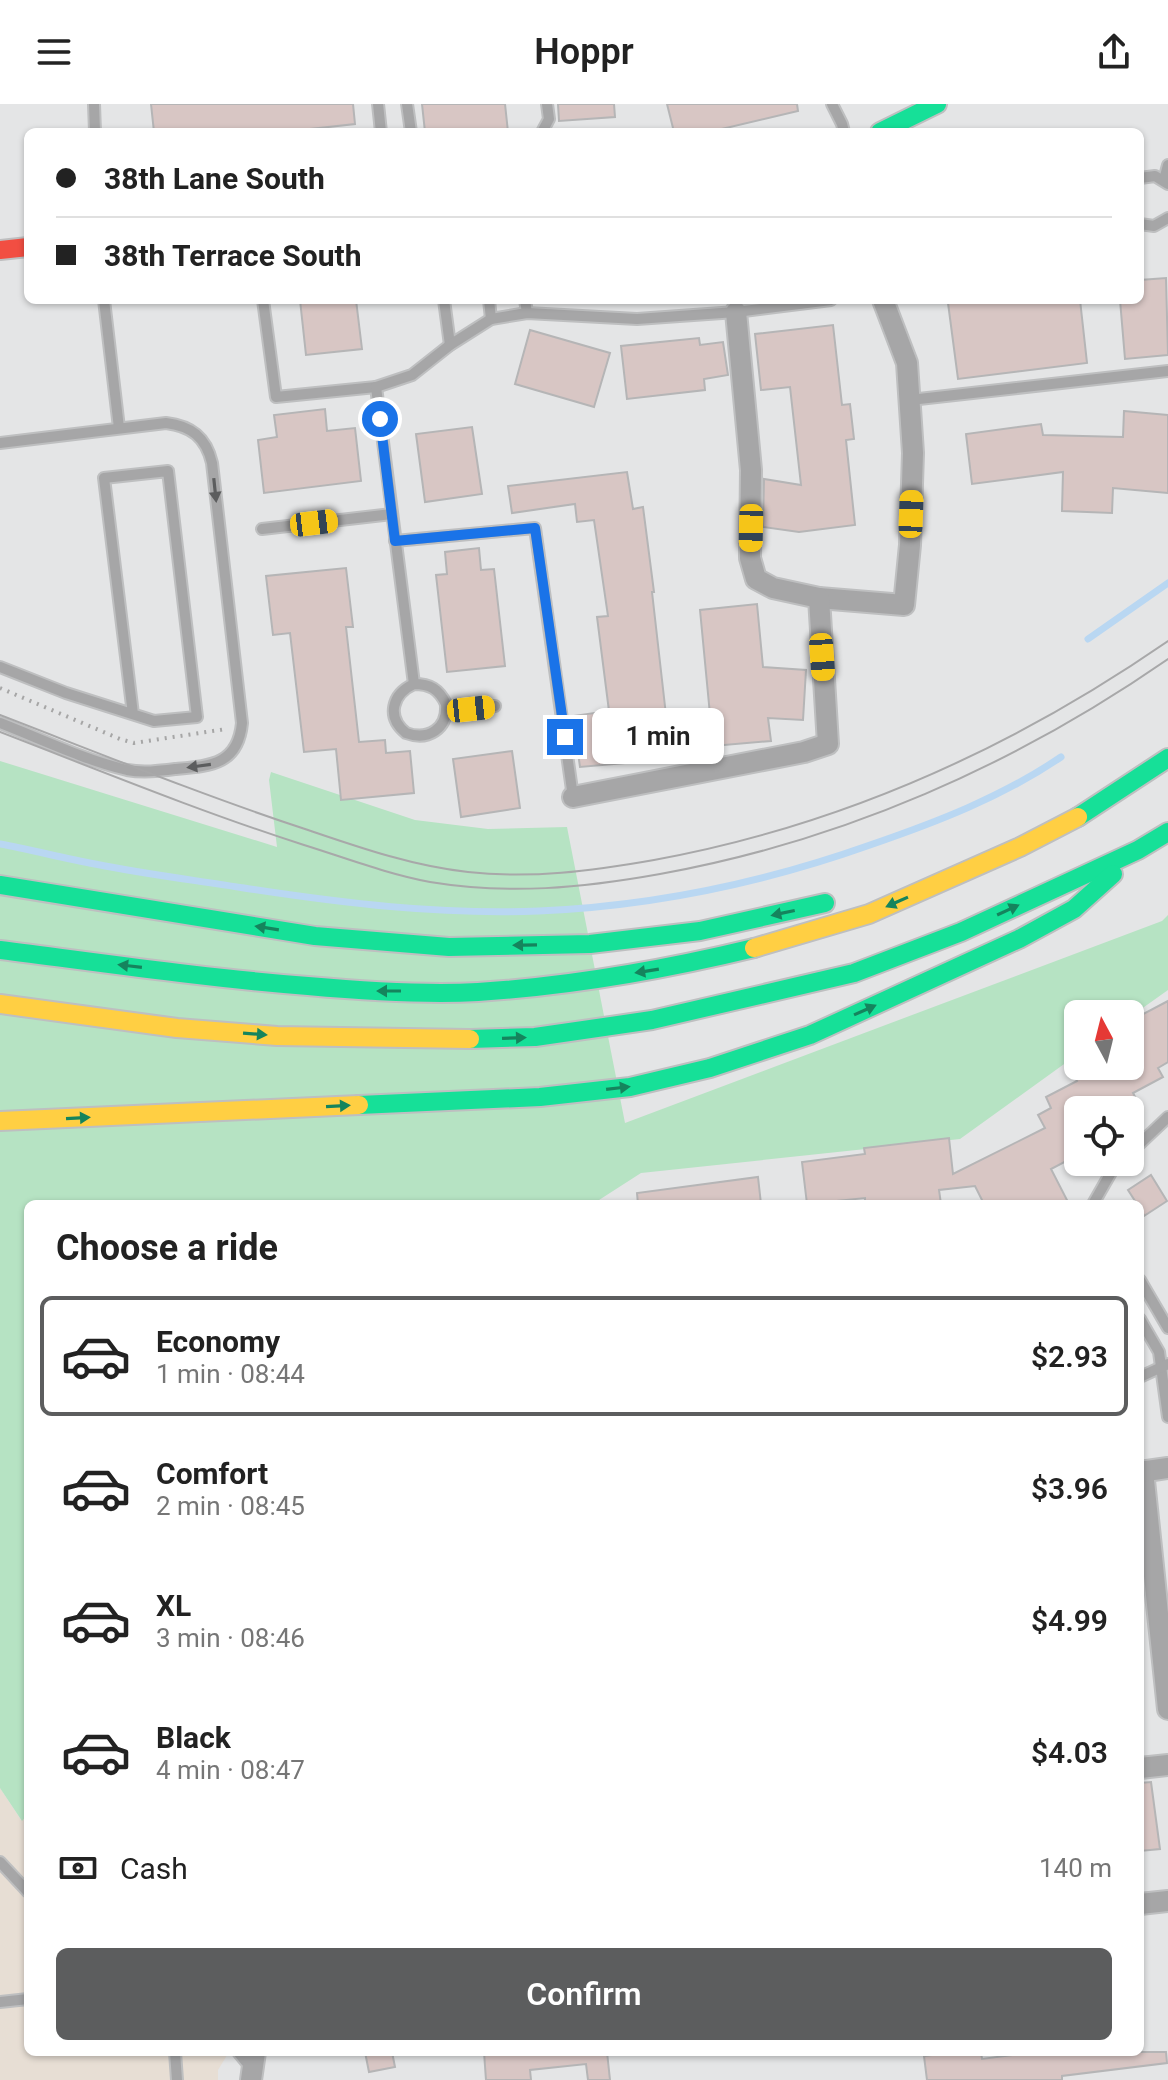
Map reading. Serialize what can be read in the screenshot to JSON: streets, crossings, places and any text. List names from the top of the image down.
{
  "north": "top",
  "page": {
    "header": "Hoppr",
    "banner": ["38th Lane South", "38th Terrace South"],
    "bubble": "1 min",
    "heading": "Choose a ride",
    "list": [
      {
        "name": "Economy",
        "note": "1 min · 08:44",
        "value": "$2.93"
      },
      {
        "name": "Comfort",
        "note": "2 min · 08:45",
        "value": "$3.96"
      },
      {
        "name": "XL",
        "note": "3 min · 08:46",
        "value": "$4.99"
      },
      {
        "name": "Black",
        "note": "4 min · 08:47",
        "value": "$4.03"
      }
    ],
    "pay": ["Cash", "140 m"],
    "buttons": "Confirm"
  }
}
